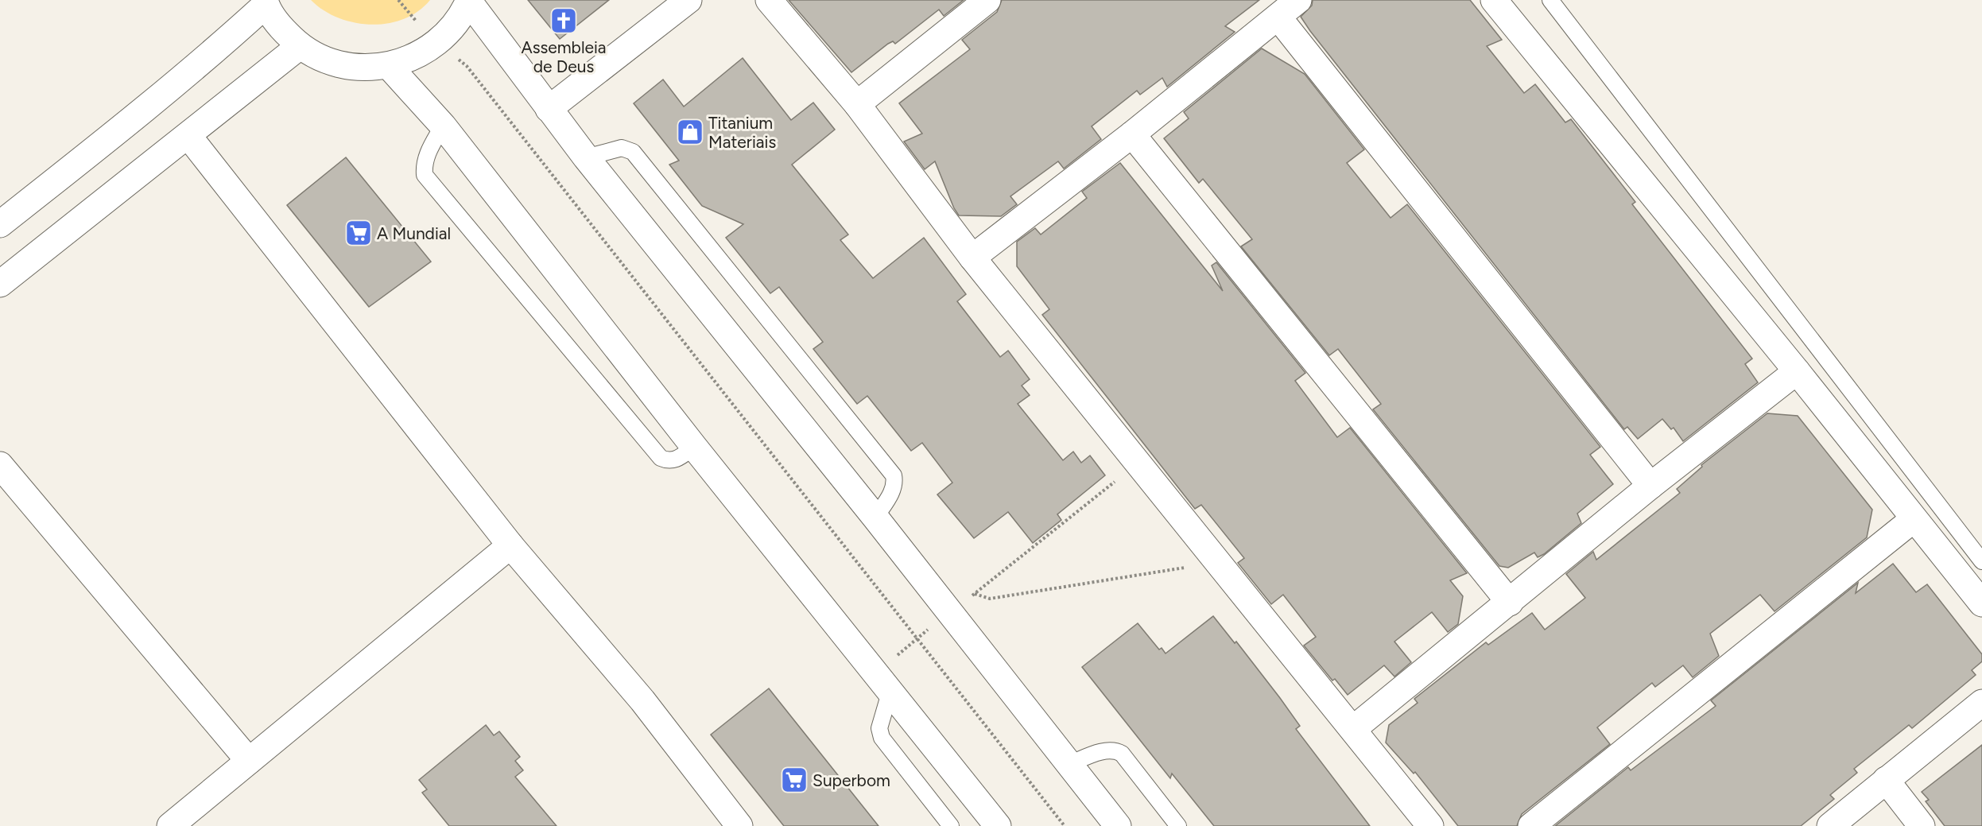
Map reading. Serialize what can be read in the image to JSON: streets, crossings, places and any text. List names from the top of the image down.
{
  "places": {
    "church": ["Assembleia de Deus"],
    "shop": ["Titanium Materiais"],
    "supermarket": ["A Mundial", "Superbom"]
  }
}
